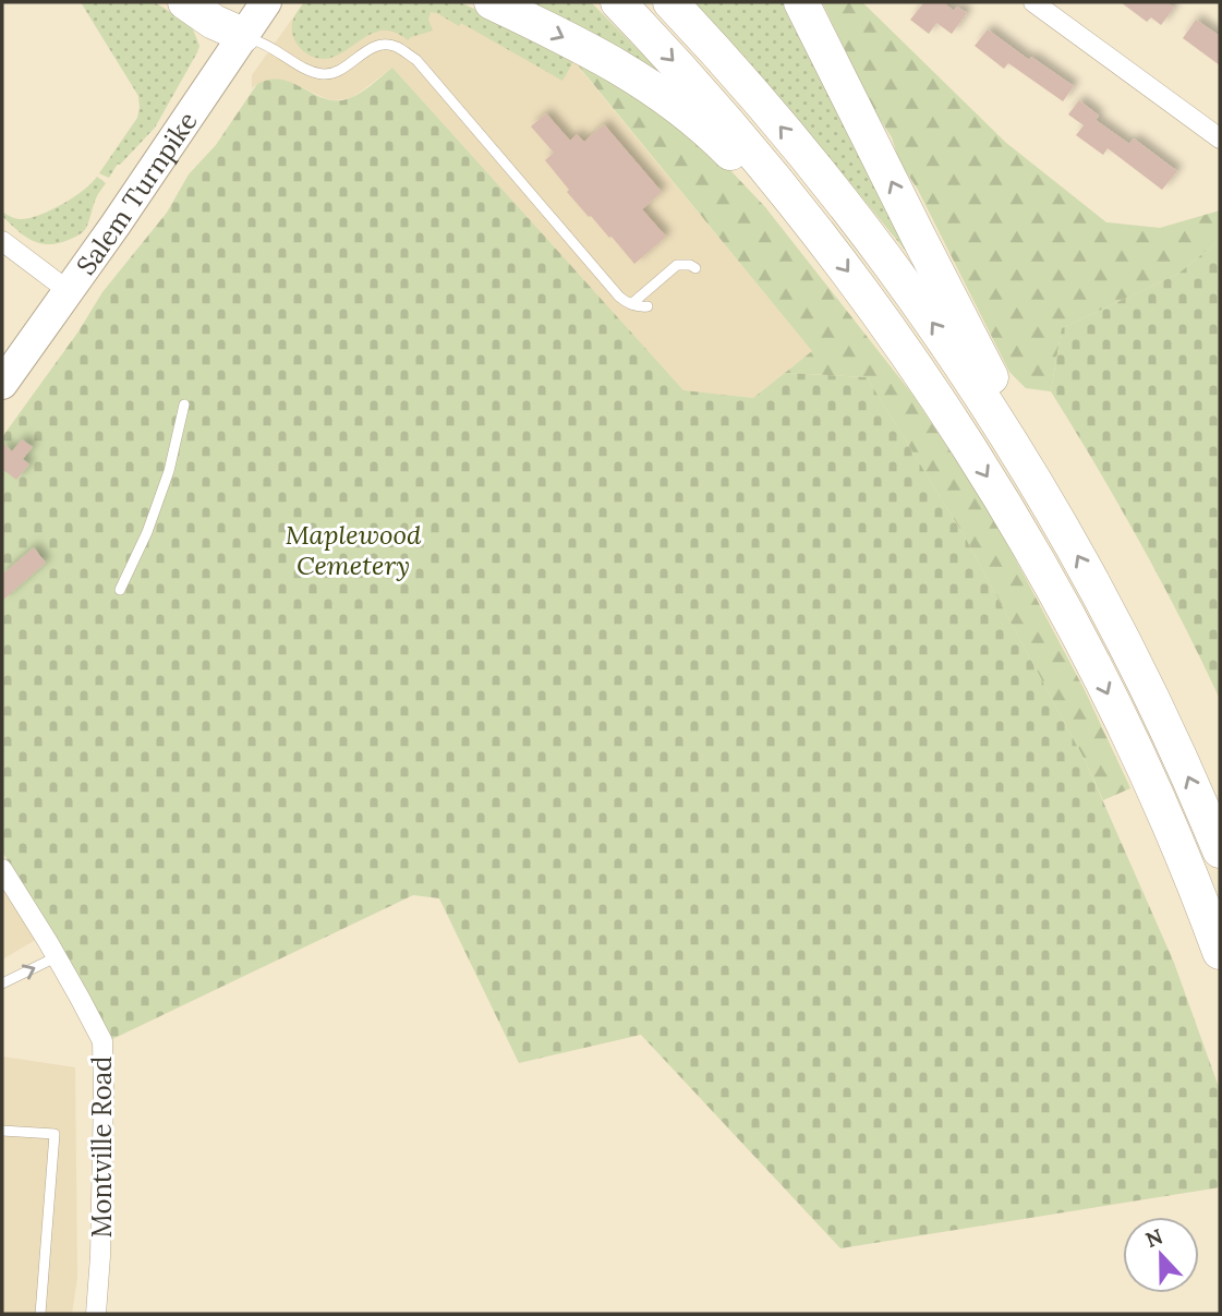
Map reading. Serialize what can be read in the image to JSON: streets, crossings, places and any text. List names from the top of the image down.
{
  "streets": {
    "main road": ["Salem Turnpike"],
    "street": ["Montville Road"]
  },
  "parks": ["Maplewood Cemetery"],
  "north": "top"
}
